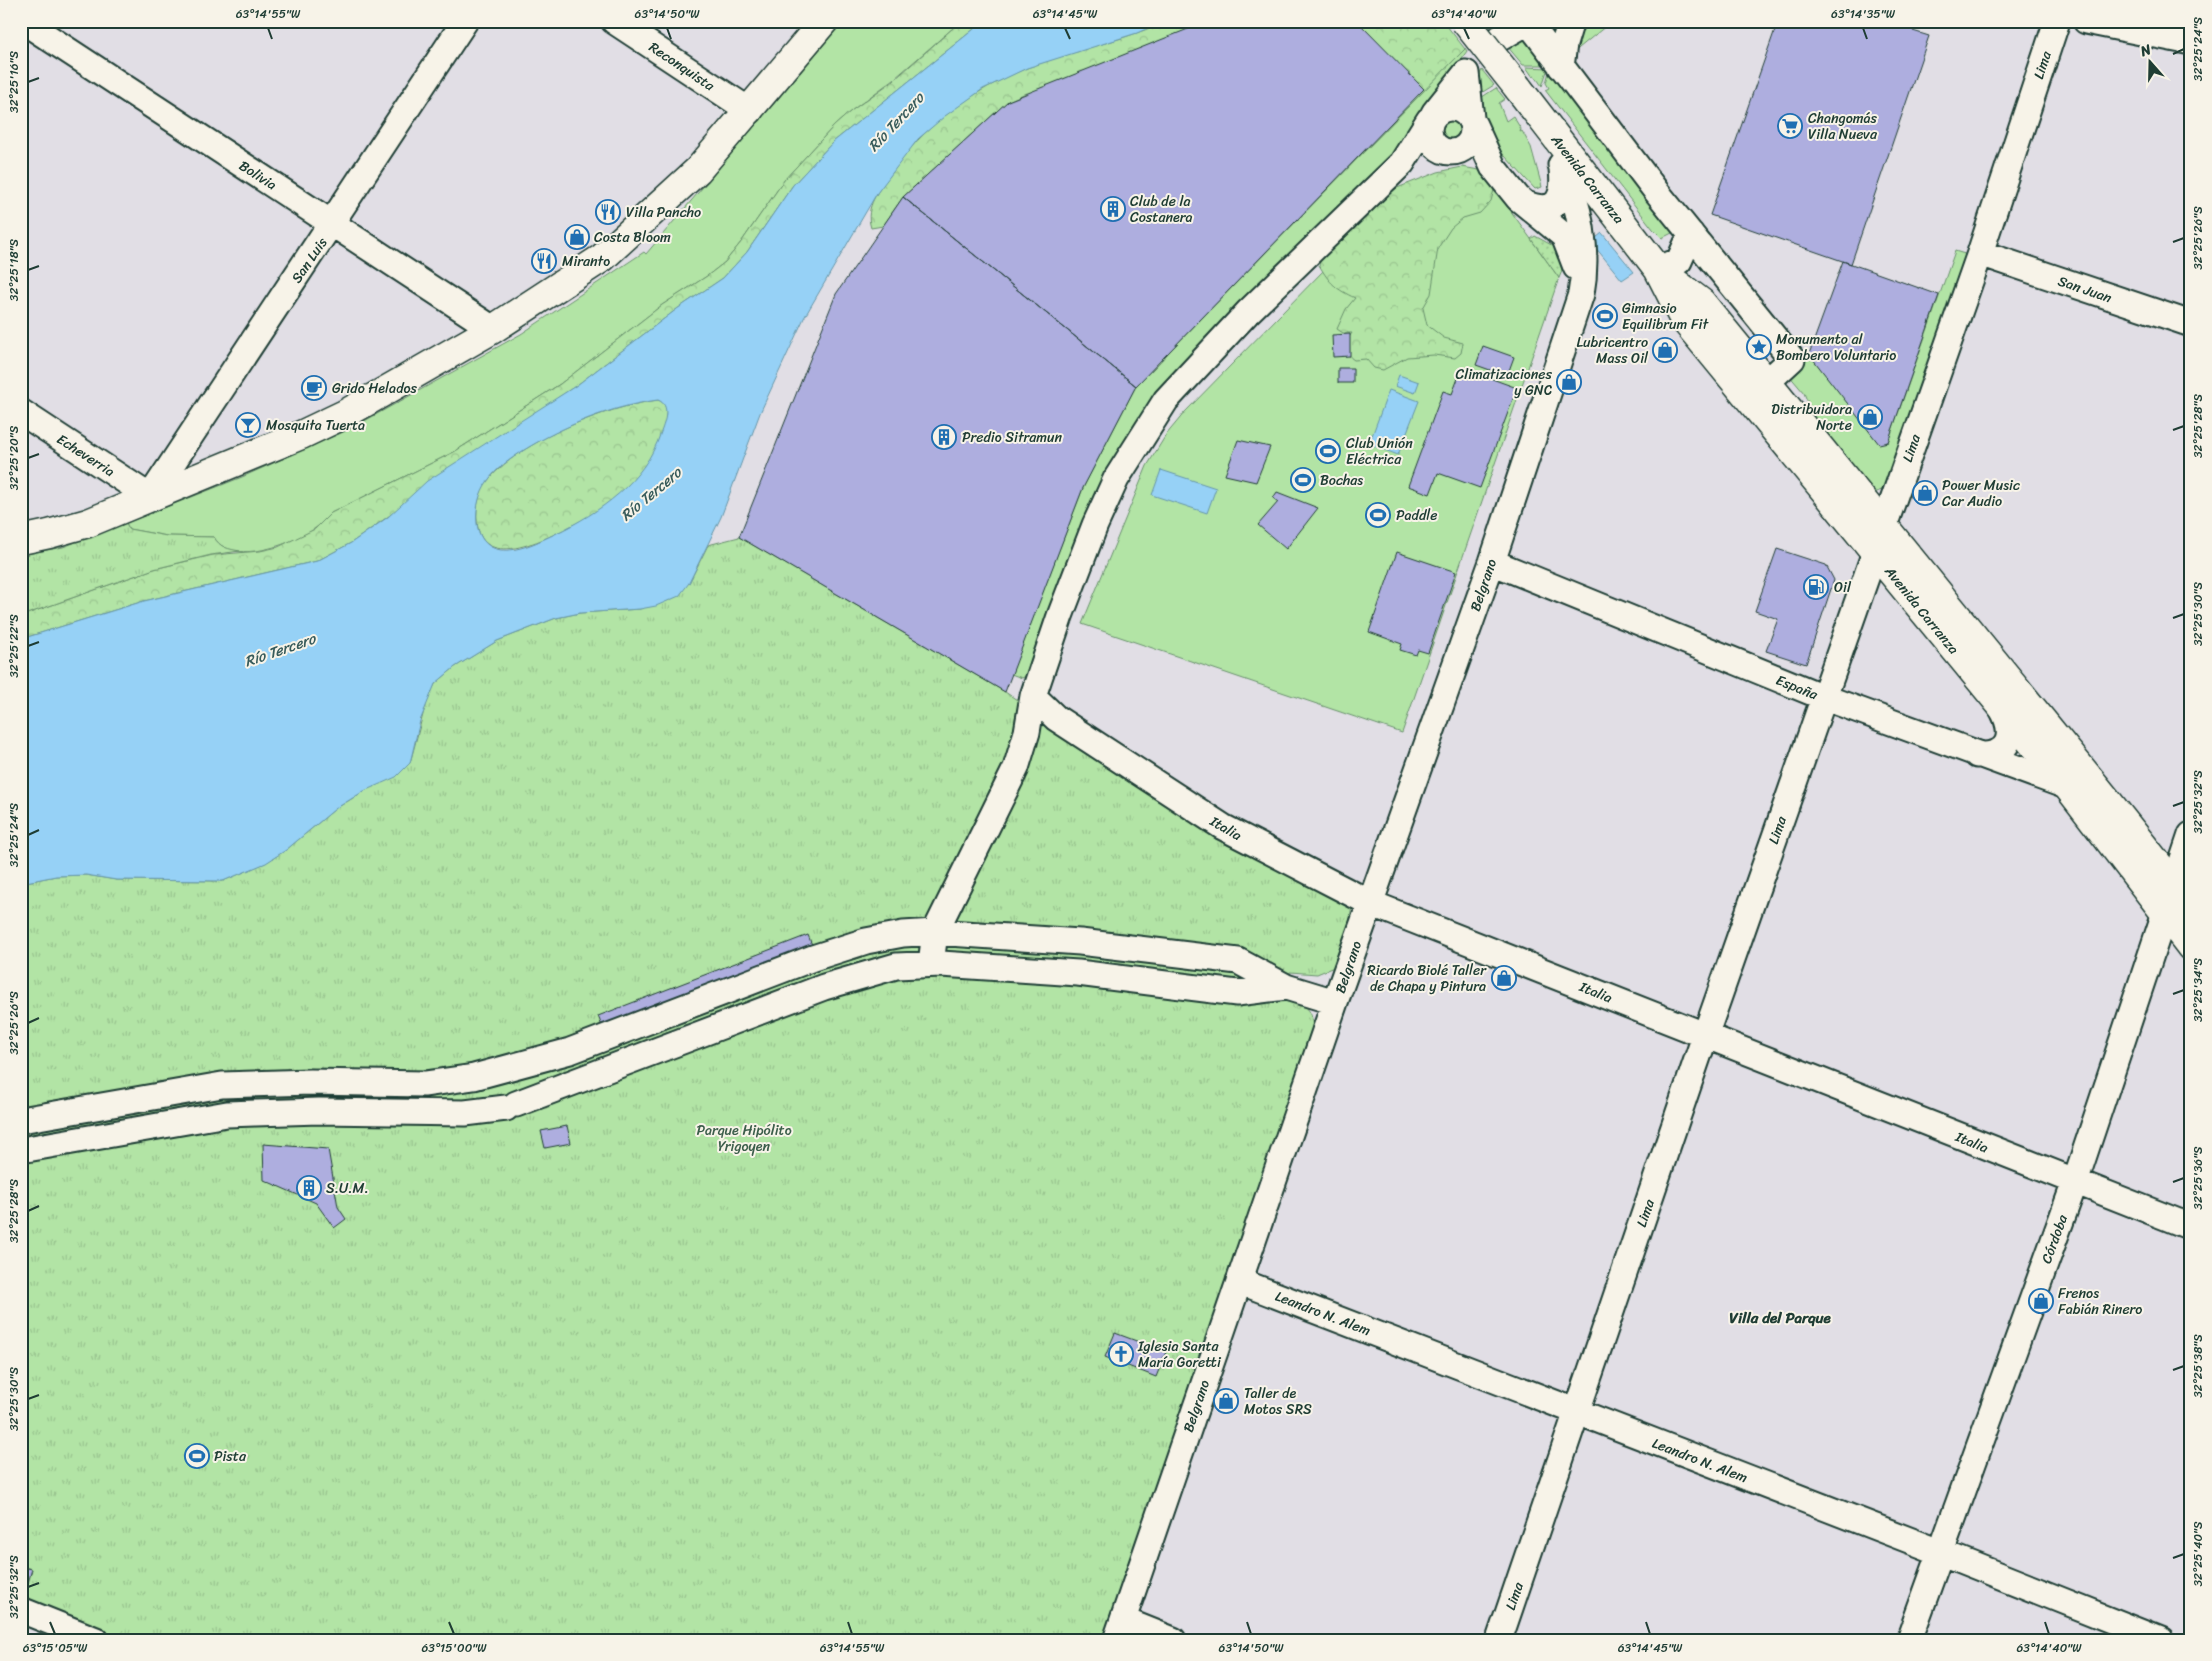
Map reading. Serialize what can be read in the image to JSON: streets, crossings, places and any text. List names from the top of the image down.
{
  "streets": {
    "main road": ["Avenida Carranza"],
    "street": [
      "Lima",
      "Reconquista",
      "Bolivia",
      "San Luis",
      "San Juan",
      "Echeverria",
      "Belgrano",
      "España",
      "Italia",
      "Córdoba",
      "Leandro N. Alem"
    ]
  },
  "crossings": [
    ["Lima", "Avenida Carranza"],
    ["Lima", "San Juan"],
    ["Lima", "España"],
    ["Lima", "Italia"],
    ["Lima", "Leandro N. Alem"],
    ["Bolivia", "San Luis"],
    ["Avenida Carranza", "España"],
    ["Avenida Carranza", "Córdoba"],
    ["San Luis", "Echeverria"],
    ["Belgrano", "España"],
    ["Belgrano", "Italia"],
    ["Belgrano", "Leandro N. Alem"],
    ["Italia", "Córdoba"],
    ["Córdoba", "Leandro N. Alem"]
  ],
  "districts": ["Villa del Parque"],
  "water": ["Río Tercero"],
  "parks": ["Parque Hipólito Yrigoyen"],
  "places": {
    "supermarket": ["Changomás Villa Nueva"],
    "building": ["Club de la Costanera", "Predio Sitramun", "S.U.M."],
    "restaurant": ["Villa Pancho", "Miranto"],
    "shop": [
      "Costa Bloom",
      "Lubricentro Mass Oil",
      "Climatizaciones y GNC",
      "Distribuidora Norte",
      "Power Music Car Audio",
      "Ricardo Biolé Taller de Chapa y Pintura",
      "Frenos Fabián Rinero",
      "Taller de Motos SRS"
    ],
    "sports": [
      "Gimnasio Equilibrum Fit",
      "Club Unión Eléctrica",
      "Bochas",
      "Paddle",
      "Pista"
    ],
    "place": ["Monumento al Bombero Voluntario"],
    "cafe": ["Grido Helados"],
    "bar": ["Mosquita Tuerta"],
    "fuel station": ["Oil"],
    "church": ["Iglesia Santa María Goretti"]
  },
  "north": "top",
  "coordinates": [
    "63°14'55\"W",
    "63°14'50\"W",
    "63°14'45\"W",
    "63°14'40\"W",
    "63°14'35\"W",
    "32°25'24\"S",
    "32°25'16\"S",
    "32°25'26\"S",
    "32°25'18\"S",
    "32°25'28\"S",
    "32°25'20\"S",
    "32°25'30\"S",
    "32°25'22\"S",
    "32°25'32\"S",
    "32°25'34\"S",
    "32°25'36\"S",
    "32°25'38\"S",
    "32°25'40\"S",
    "63°15'05\"W",
    "63°15'00\"W"
  ]
}
